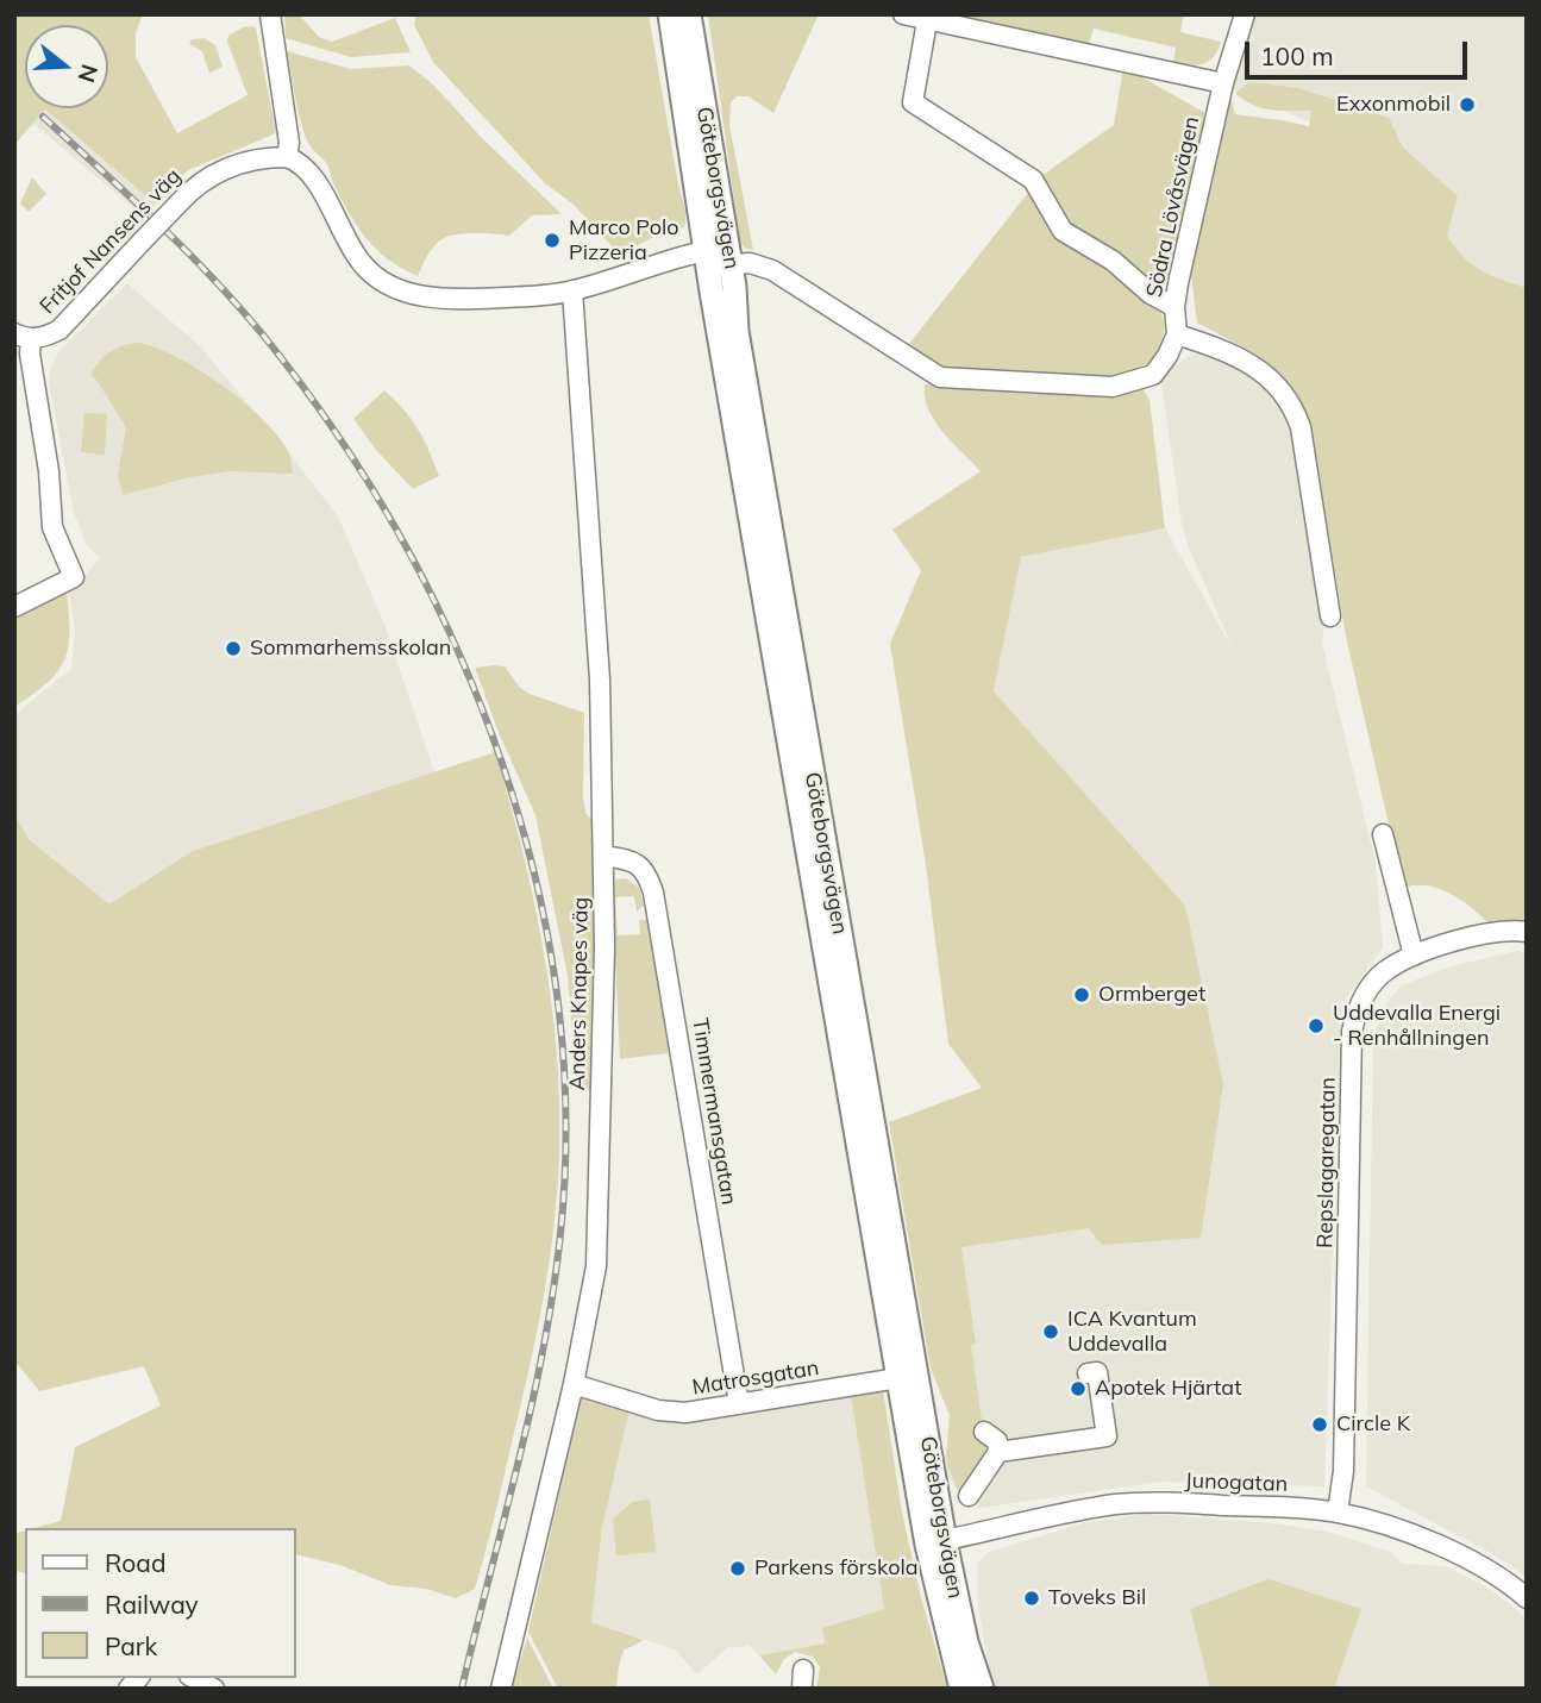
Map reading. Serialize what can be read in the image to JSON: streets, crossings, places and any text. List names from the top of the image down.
{
  "streets": {
    "main road": ["Göteborgsvägen"],
    "street": [
      "Södra Lövåsvägen",
      "Fritjof Nansens väg",
      "Anders Knapes väg",
      "Timmermansgatan",
      "Repslagaregatan",
      "Matrosgatan",
      "Junogatan"
    ]
  },
  "crossings": [
    ["Göteborgsvägen", "Matrosgatan"],
    ["Göteborgsvägen", "Junogatan"],
    ["Anders Knapes väg", "Timmermansgatan"],
    ["Anders Knapes väg", "Matrosgatan"],
    ["Timmermansgatan", "Matrosgatan"],
    ["Repslagaregatan", "Junogatan"]
  ],
  "places": [
    "Exxonmobil",
    "Marco Polo Pizzeria",
    "Sommarhemsskolan",
    "Ormberget",
    "Uddevalla Energi - Renhållningen",
    "ICA Kvantum Uddevalla",
    "Apotek Hjärtat",
    "Circle K",
    "Parkens förskola",
    "Toveks Bil"
  ],
  "legend": ["Road", "Railway", "Park"],
  "scale_bar": "100 m",
  "north": "right"
}
